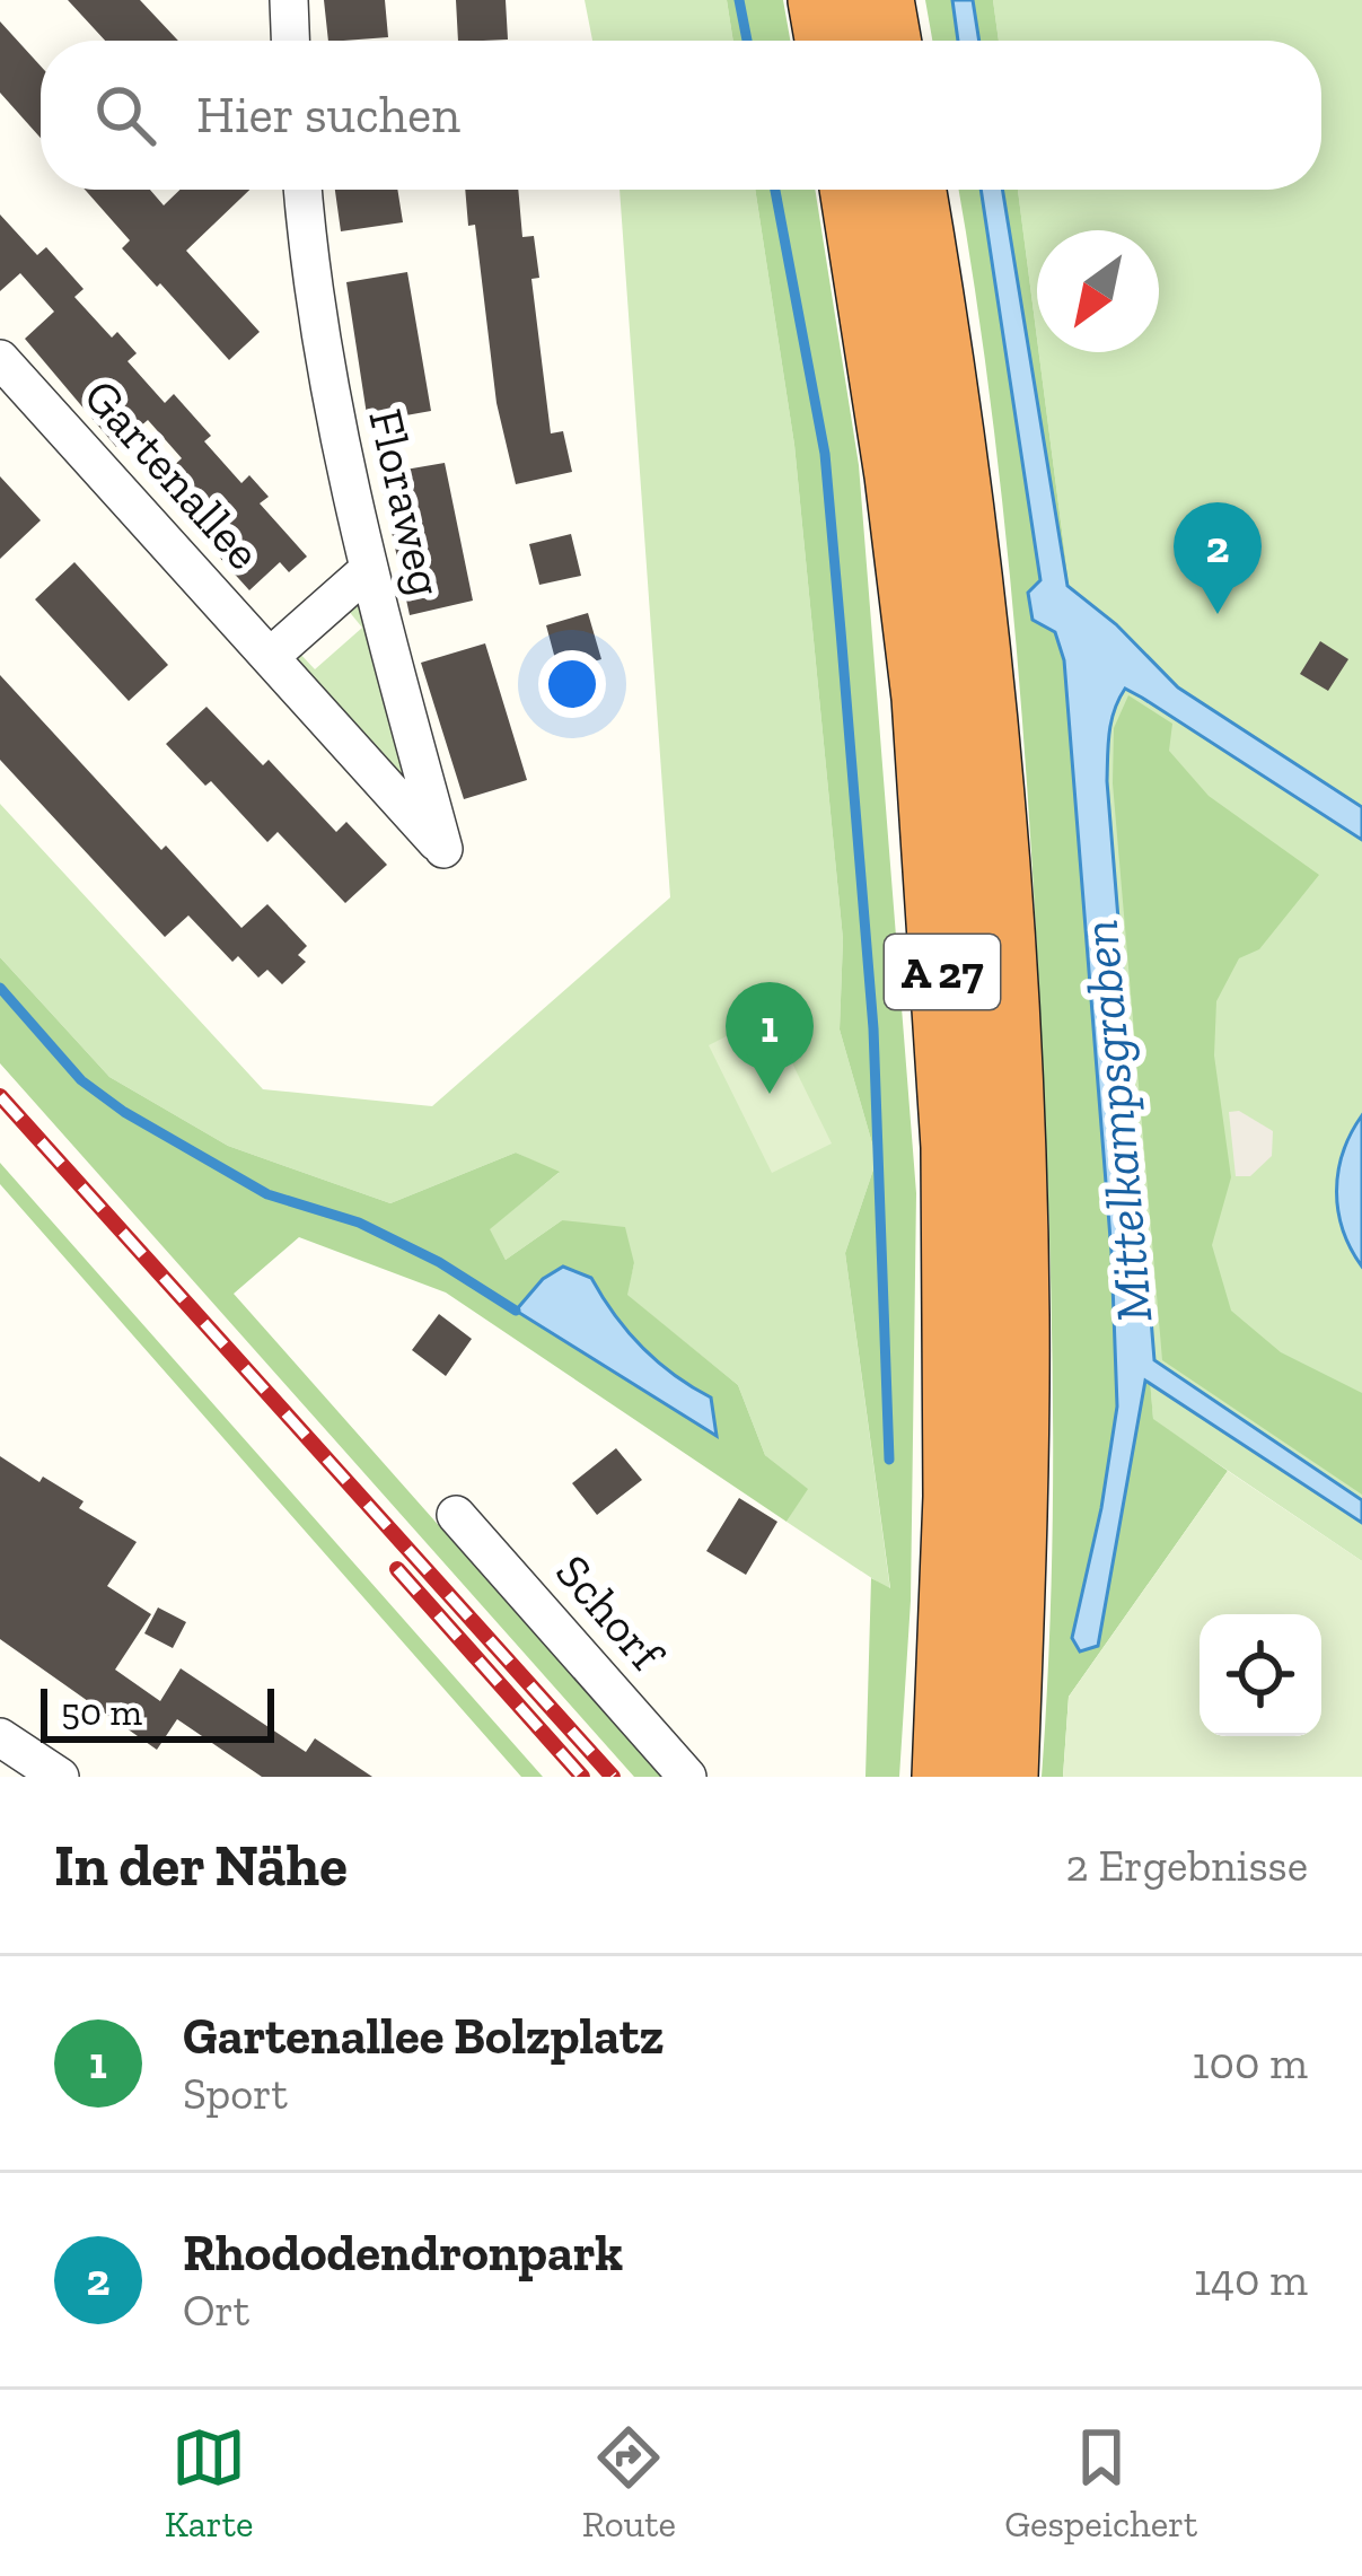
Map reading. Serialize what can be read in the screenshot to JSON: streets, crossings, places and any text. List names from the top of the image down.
{
  "streets": {
    "highway": ["A 27"],
    "street": ["Gartenallee", "Floraweg", "Schorf"]
  },
  "crossings": [
    ["Gartenallee", "Floraweg"]
  ],
  "water": ["Mittelkampsgraben"],
  "scale_bar": "50 m",
  "north": "bottom left",
  "page": {
    "search": "Hier suchen",
    "pins": ["2", "1"],
    "scale": "50 m",
    "heading": ["In der Nähe", "2 Ergebnisse"],
    "list": [
      {
        "mark": "1",
        "name": "Gartenallee Bolzplatz",
        "note": "Sport",
        "value": "100 m"
      },
      {
        "mark": "2",
        "name": "Rhododendronpark",
        "note": "Ort",
        "value": "140 m"
      }
    ],
    "nav": ["Karte", "Route", "Gespeichert"]
  }
}
